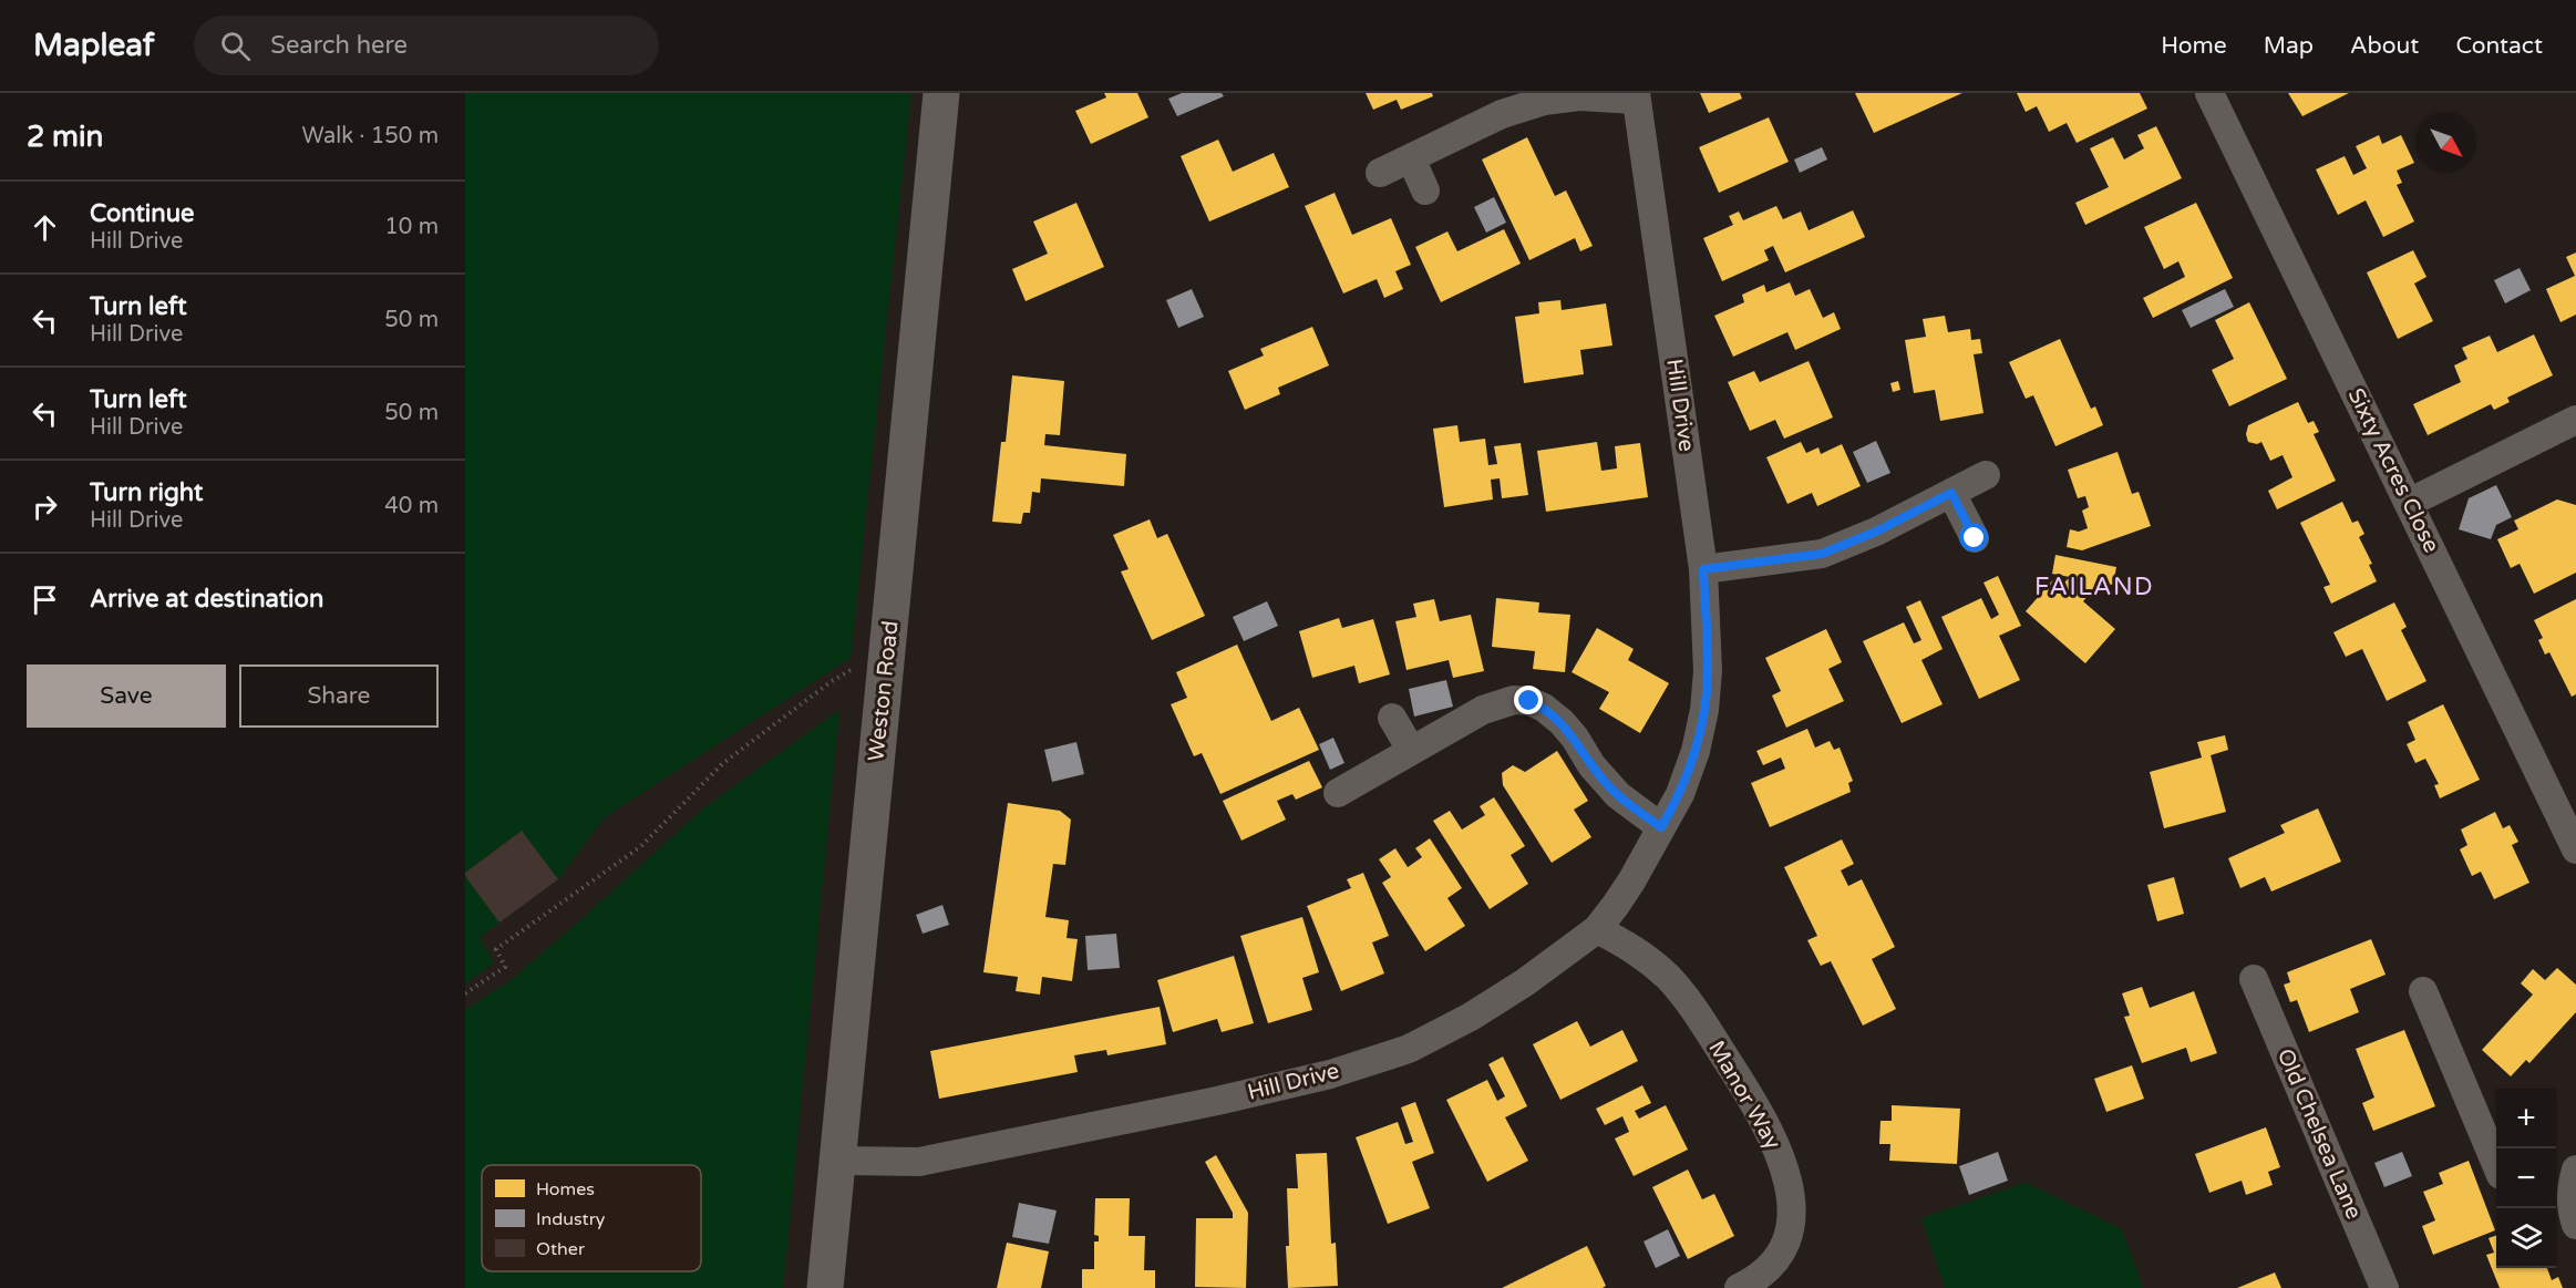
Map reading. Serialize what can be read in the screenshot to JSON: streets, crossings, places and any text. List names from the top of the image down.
{
  "streets": {
    "main road": ["Weston Road"],
    "street": [
      "Hill Drive",
      "Sixty Acres Close",
      "Manor Way",
      "Old Chelsea Lane"
    ]
  },
  "crossings": [
    ["Hill Drive", "Weston Road"],
    ["Hill Drive", "Manor Way"]
  ],
  "districts": ["FAILAND"],
  "legend": ["Homes", "Industry", "Other"],
  "north": "bottom right",
  "page": {
    "header": "Mapleaf",
    "search": "Search here",
    "nav": [
      "Home",
      "Map",
      "About",
      "Contact"
    ],
    "heading": ["2 min", "Walk · 150 m"],
    "list": [
      ["Continue", "Hill Drive", "10 m"],
      ["Turn left", "Hill Drive", "50 m"],
      ["Turn left", "Hill Drive", "50 m"],
      ["Turn right", "Hill Drive", "40 m"],
      "Arrive at destination"
    ],
    "buttons": ["Save", "Share"],
    "map_buttons": ["+", "−"]
  }
}
